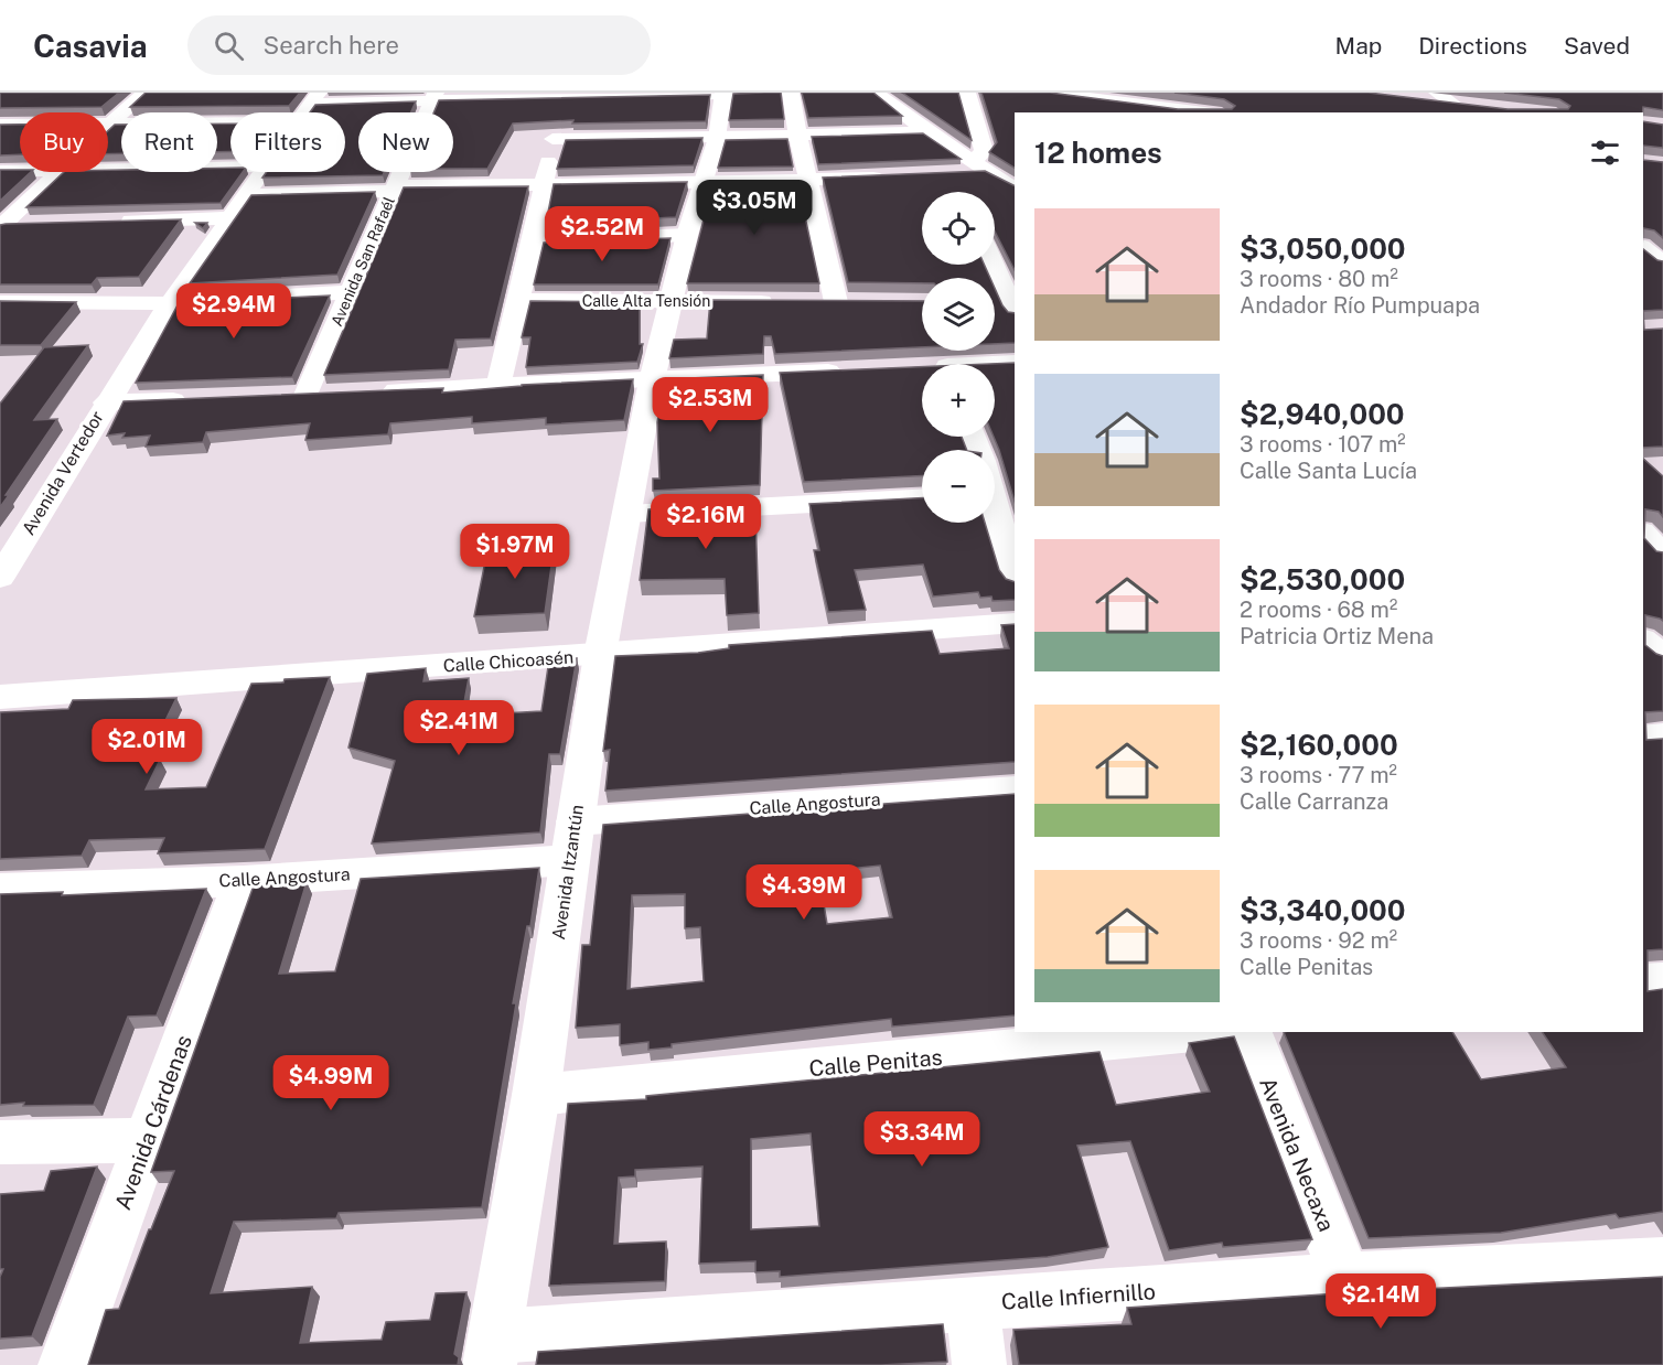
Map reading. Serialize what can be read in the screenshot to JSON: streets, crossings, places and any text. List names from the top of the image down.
{
  "streets": {
    "street": [
      "Avenida San Rafaél",
      "Calle Alta Tensión",
      "Avenida Vertedor",
      "Calle Chicoasén",
      "Calle Angostura",
      "Avenida Itzantún",
      "Calle Penitas",
      "Avenida Cárdenas",
      "Avenida Necaxa",
      "Calle Infiernillo"
    ]
  },
  "crossings": [
    ["Calle Alta Tensión", "Avenida Itzantún"],
    ["Calle Chicoasén", "Avenida Itzantún"],
    ["Calle Angostura", "Avenida Itzantún"],
    ["Calle Angostura", "Avenida Cárdenas"],
    ["Avenida Itzantún", "Calle Penitas"],
    ["Avenida Itzantún", "Calle Infiernillo"],
    ["Avenida Necaxa", "Calle Infiernillo"]
  ],
  "page": {
    "header": "Casavia",
    "search": "Search here",
    "nav": ["Map", "Directions", "Saved"],
    "chip": [
      "Buy",
      "Rent",
      "Filters",
      "New"
    ],
    "heading": "12 homes",
    "price": [
      "$3.05M",
      "$2.52M",
      "$2.94M",
      "$2.53M",
      "$2.16M",
      "$1.97M",
      "$2.41M",
      "$2.01M",
      "$4.39M",
      "$4.99M",
      "$3.34M",
      "$2.14M"
    ],
    "map_buttons": ["+", "−"],
    "list": [
      {
        "name": "$3,050,000",
        "note": "3 rooms · 80 m² · Andador Río Pumpuapa"
      },
      {
        "name": "$2,940,000",
        "note": "3 rooms · 107 m² · Calle Santa Lucía"
      },
      {
        "name": "$2,530,000",
        "note": "2 rooms · 68 m² · Patricia Ortiz Mena"
      },
      {
        "name": "$2,160,000",
        "note": "3 rooms · 77 m² · Calle Carranza"
      },
      {
        "name": "$3,340,000",
        "note": "3 rooms · 92 m² · Calle Penitas"
      }
    ]
  }
}
